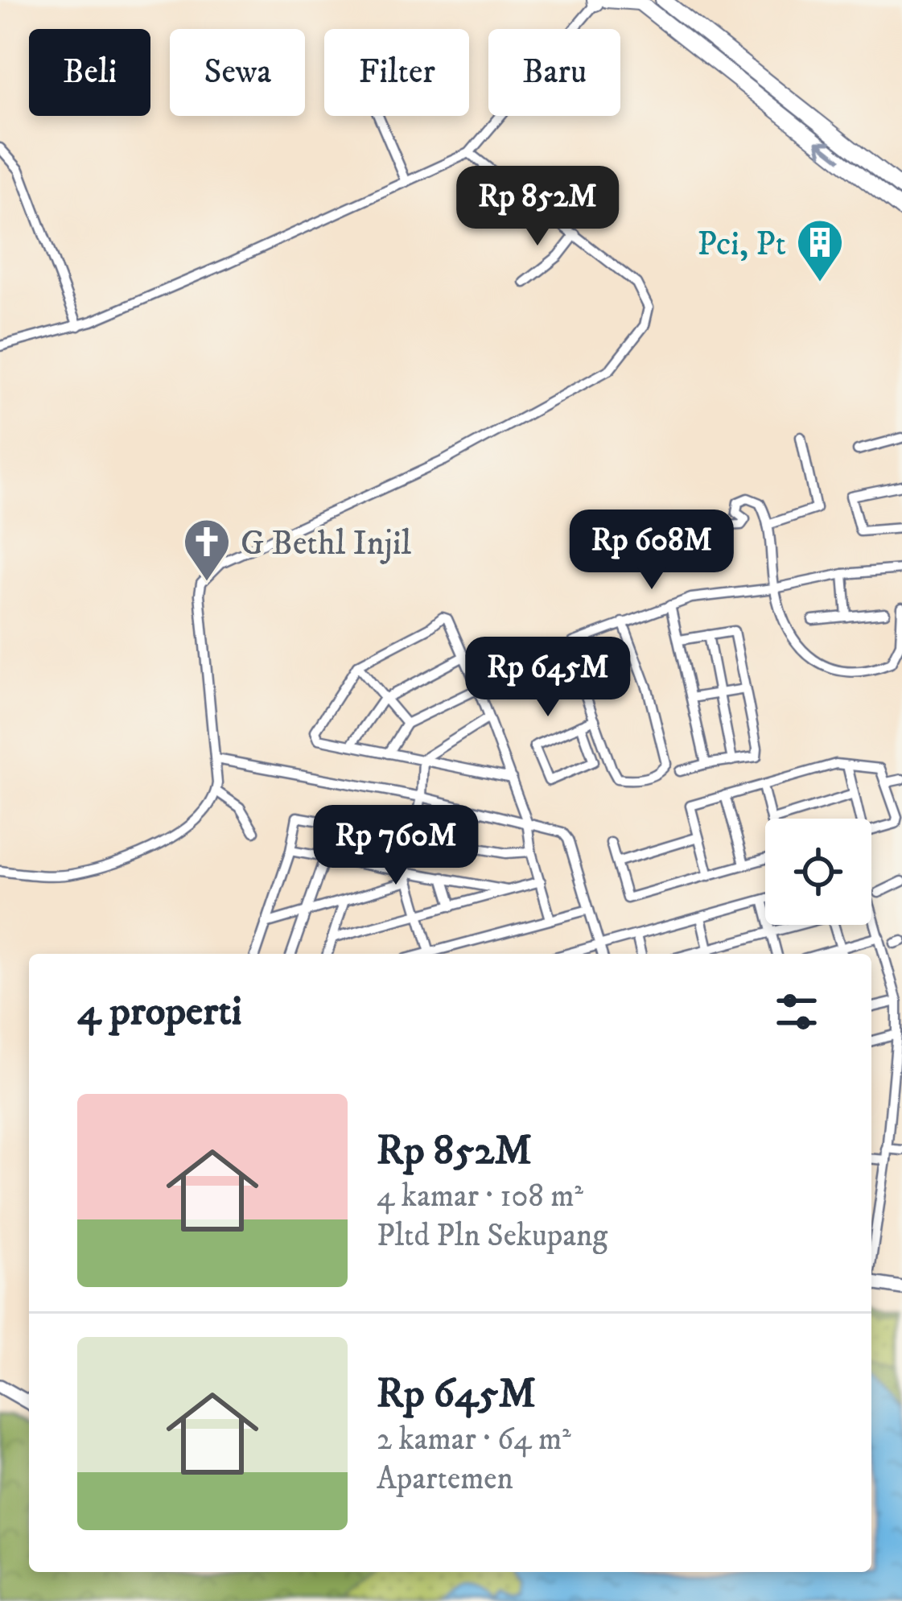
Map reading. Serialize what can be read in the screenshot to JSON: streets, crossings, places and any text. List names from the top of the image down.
{
  "places": {
    "building": ["Pci, Pt"],
    "church": ["G Bethl Injil"]
  },
  "page": {
    "chip": [
      "Beli",
      "Sewa",
      "Filter",
      "Baru"
    ],
    "price": [
      "Rp 852M",
      "Rp 608M",
      "Rp 645M",
      "Rp 760M"
    ],
    "heading": "4 properti",
    "list": [
      {
        "name": "Rp 852M",
        "note": "4 kamar · 108 m² · Pltd Pln Sekupang"
      },
      {
        "name": "Rp 645M",
        "note": "2 kamar · 64 m² · Apartemen"
      }
    ]
  }
}
